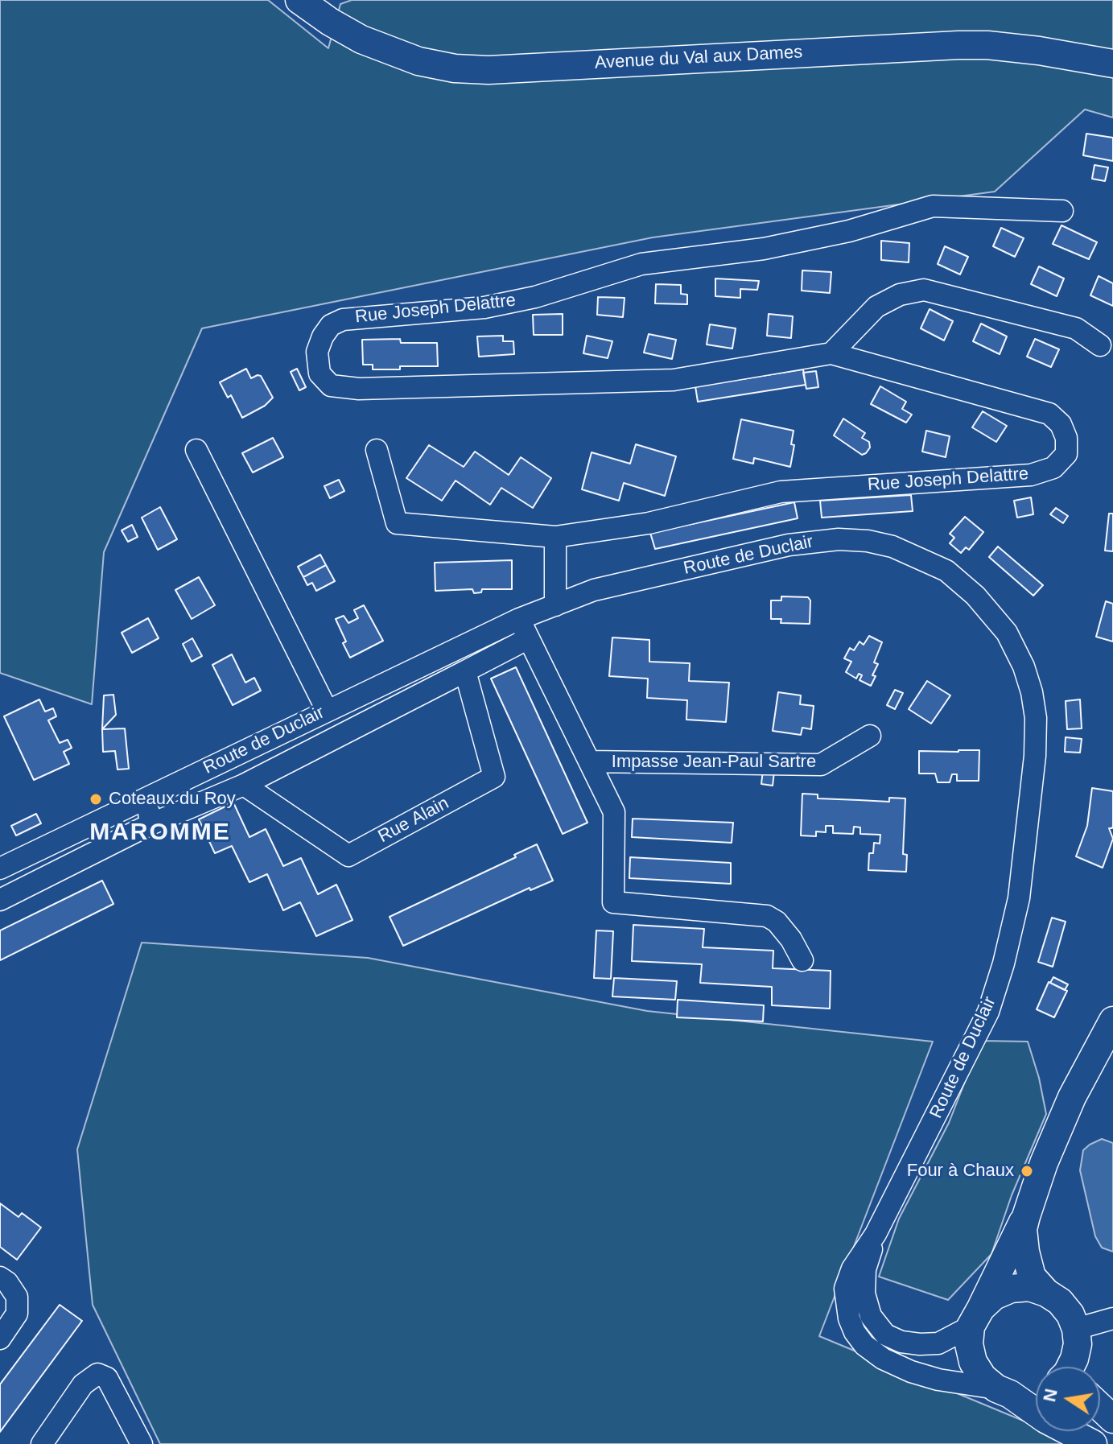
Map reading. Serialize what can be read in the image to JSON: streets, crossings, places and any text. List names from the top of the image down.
{
  "streets": {
    "main road": ["Avenue du Val aux Dames"],
    "street": [
      "Rue Joseph Delattre",
      "Route de Duclair",
      "Impasse Jean-Paul Sartre",
      "Rue Alain"
    ]
  },
  "districts": ["MAROMME"],
  "places": ["Coteaux du Roy", "Four à Chaux"],
  "north": "left"
}
